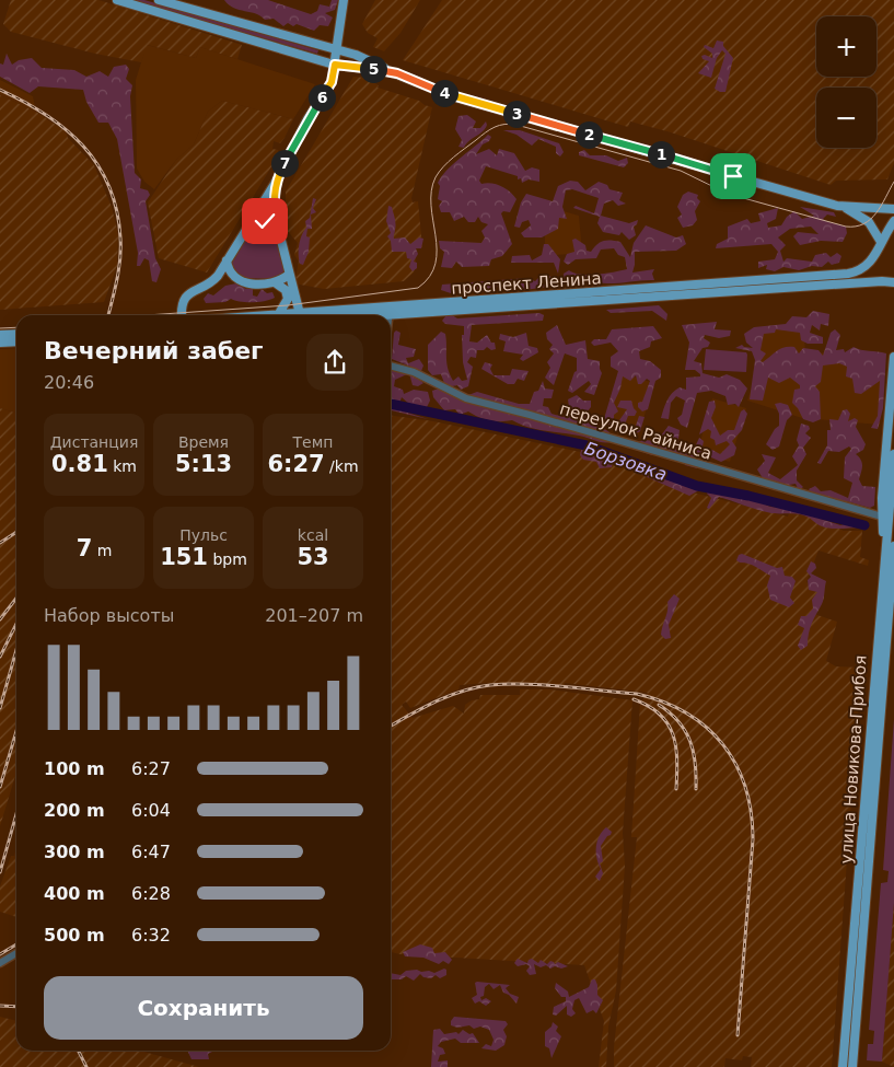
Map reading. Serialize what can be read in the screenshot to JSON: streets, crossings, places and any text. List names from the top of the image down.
{
  "streets": {
    "main road": ["проспект Ленина", "улица Новикова-Прибоя"],
    "street": ["переулок Райниса"]
  },
  "water": ["Борзовка"],
  "page": {
    "map_buttons": ["+", "−"],
    "pins": [
      "5",
      "4",
      "6",
      "3",
      "2",
      "1",
      "7"
    ],
    "heading": ["Вечерний забег", "20:46"],
    "stats": [
      ["Дистанция", "0.81 km"],
      ["Время", "5:13"],
      ["Темп", "6:27 /km"],
      ["7 m"],
      ["Пульс", "151 bpm"],
      ["kcal", "53"]
    ],
    "chart": ["Набор высоты", "201–207 m"],
    "list": [
      {
        "name": "100 m",
        "note": "6:27"
      },
      {
        "name": "200 m",
        "note": "6:04"
      },
      {
        "name": "300 m",
        "note": "6:47"
      },
      {
        "name": "400 m",
        "note": "6:28"
      },
      {
        "name": "500 m",
        "note": "6:32"
      }
    ],
    "buttons": "Сохранить"
  }
}
